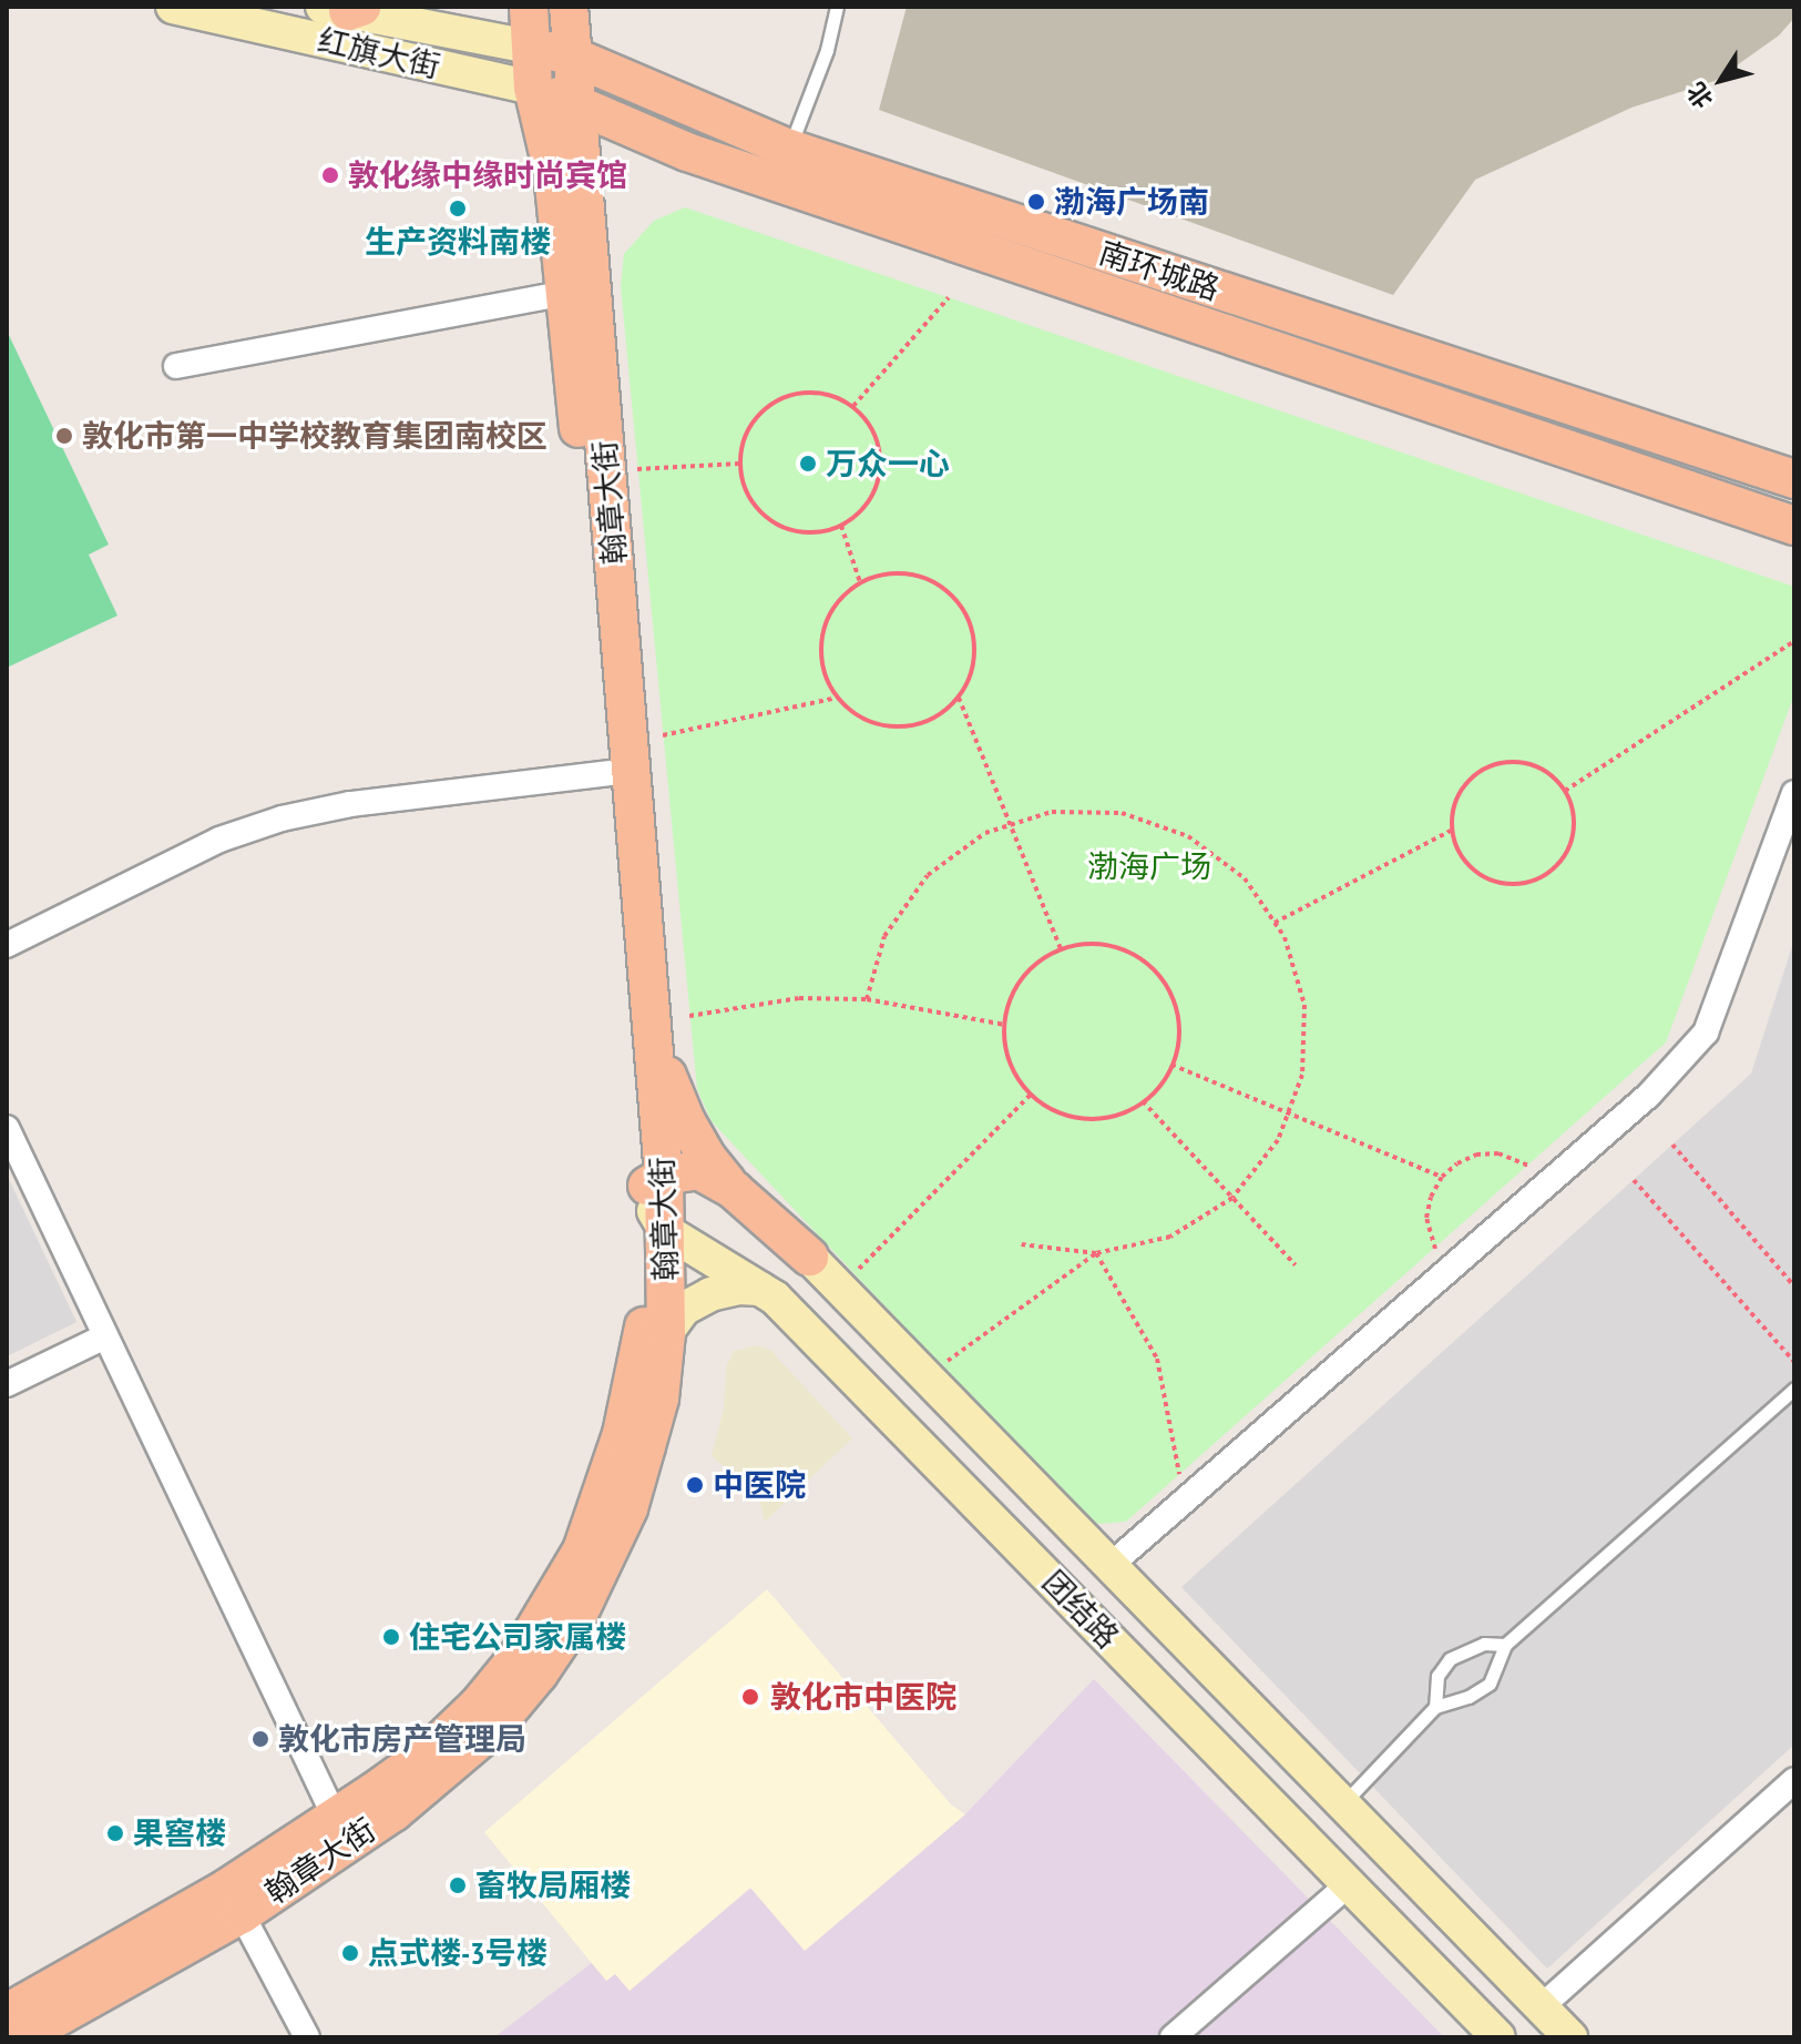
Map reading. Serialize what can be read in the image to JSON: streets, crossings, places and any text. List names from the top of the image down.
{
  "streets": {
    "main road": [
      "红旗大街",
      "南环城路",
      "翰章大街",
      "团结路"
    ]
  },
  "crossings": [
    ["红旗大街", "南环城路"],
    ["红旗大街", "翰章大街"],
    ["南环城路", "翰章大街"],
    ["翰章大街", "团结路"]
  ],
  "parks": ["渤海广场"],
  "places": [
    "敦化缘中缘时尚宾馆",
    "渤海广场南",
    "生产资料南楼",
    "敦化市第一中学校教育集团南校区",
    "万众一心",
    "中医院",
    "住宅公司家属楼",
    "敦化市中医院",
    "敦化市房产管理局",
    "果窖楼",
    "畜牧局厢楼",
    "点式楼-3号楼"
  ],
  "north": "bottom left"
}
